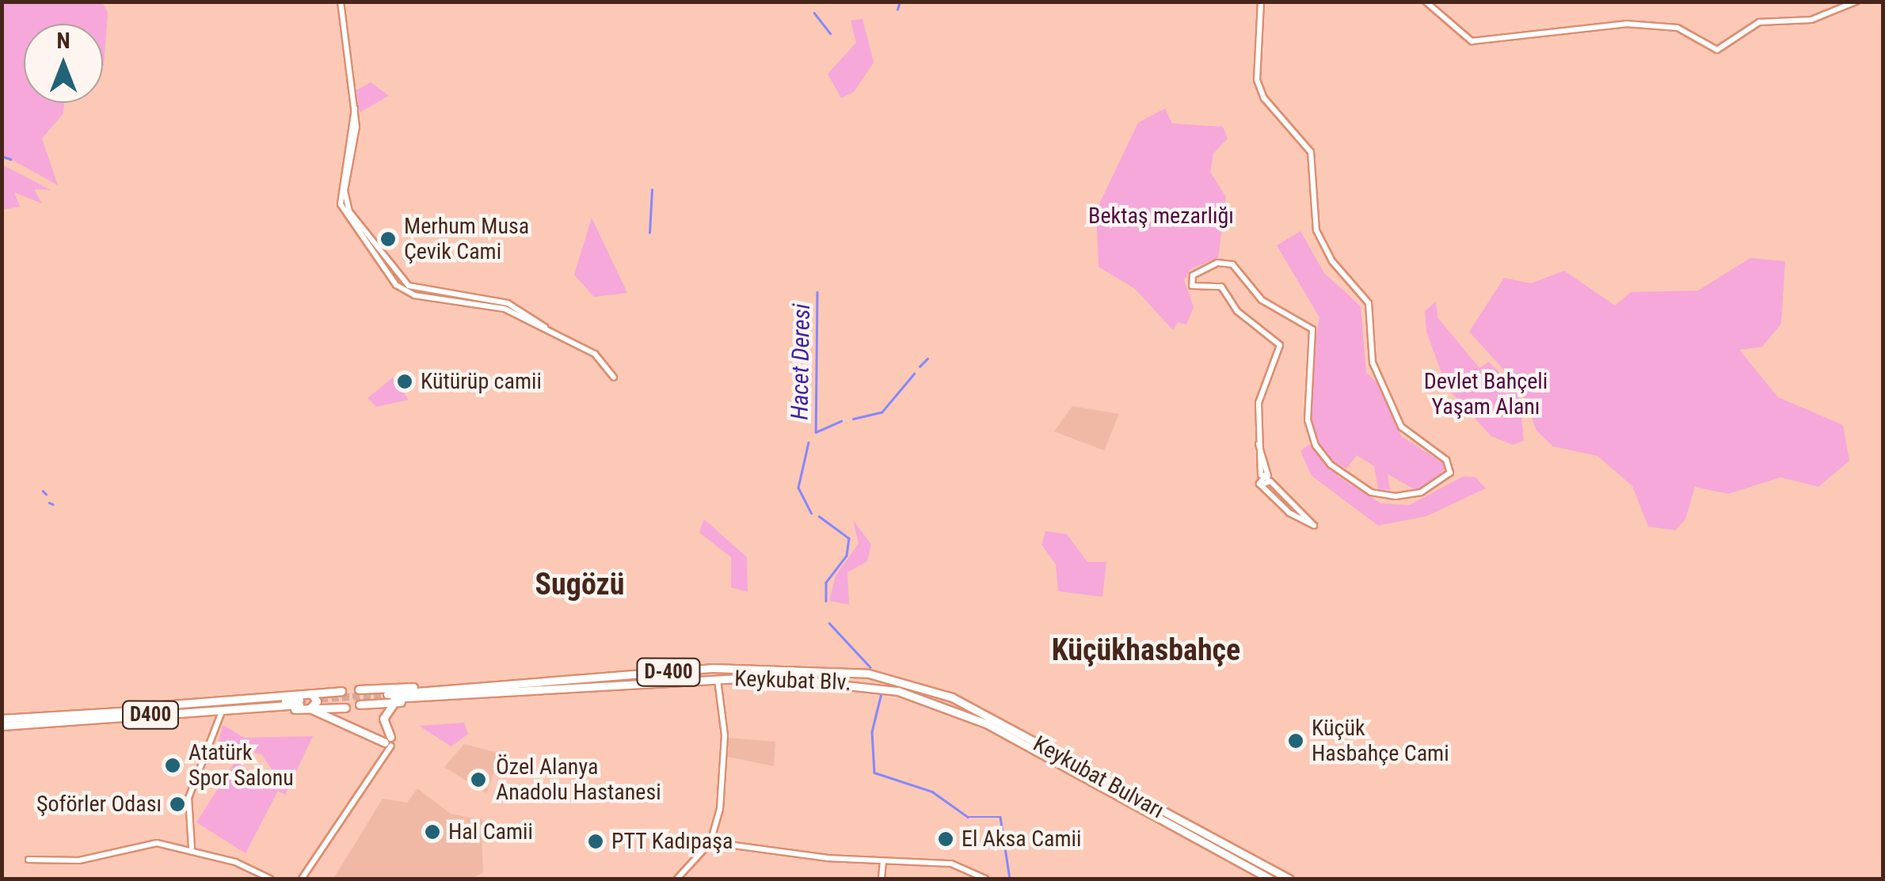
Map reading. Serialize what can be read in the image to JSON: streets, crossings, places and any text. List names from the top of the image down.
{
  "streets": {
    "highway": [
      "D-400",
      "Keykubat Blv.",
      "D400",
      "Keykubat Bulvarı"
    ]
  },
  "crossings": [
    ["Keykubat Blv.", "Keykubat Bulvarı"]
  ],
  "districts": ["Sugözü", "Küçükhasbahçe"],
  "water": ["Hacet Deresi"],
  "parks": ["Bektaş mezarlığı", "Devlet Bahçeli Yaşam Alanı"],
  "places": [
    "Merhum Musa Çevik Cami",
    "Kütürüp camii",
    "Küçük Hasbahçe Cami",
    "Atatürk Spor Salonu",
    "Özel Alanya Anadolu Hastanesi",
    "Şoförler Odası",
    "Hal Camii",
    "El Aksa Camii",
    "PTT Kadıpaşa"
  ],
  "north": "top"
}
